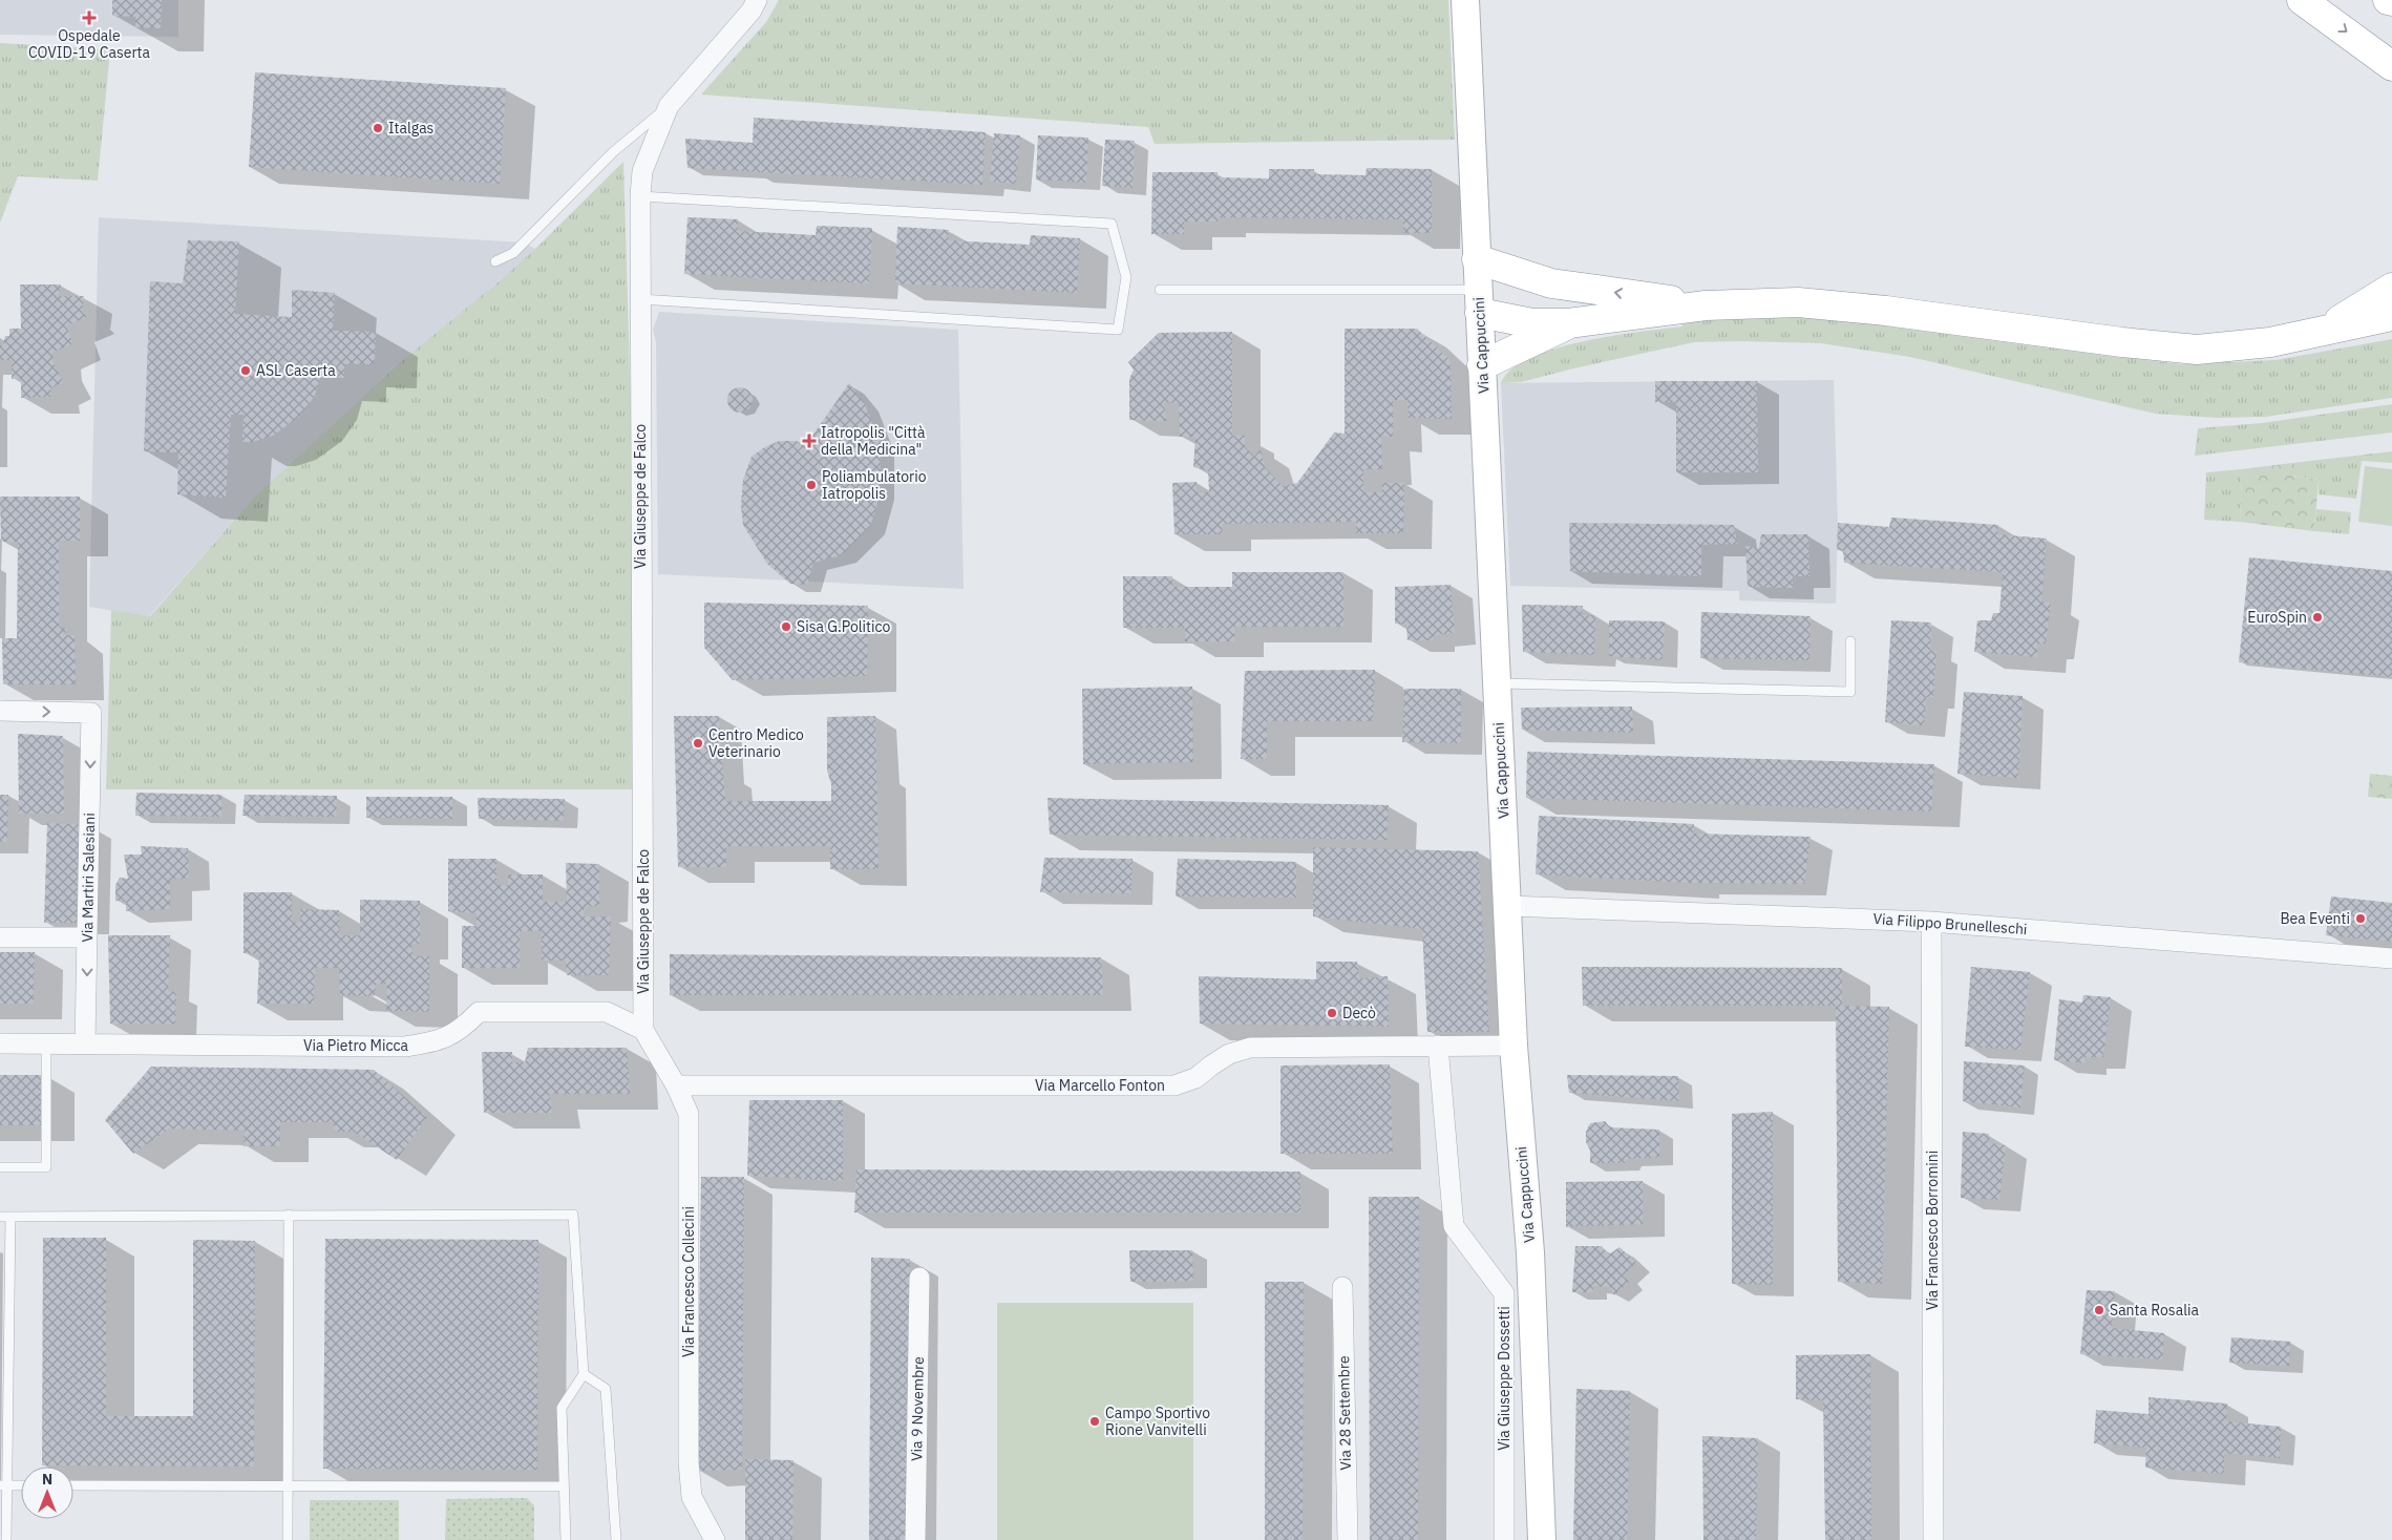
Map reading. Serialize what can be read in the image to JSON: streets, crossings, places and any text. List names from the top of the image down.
{
  "streets": {
    "street": [
      "Via Cappuccini",
      "Via Giuseppe de Falco",
      "Via Martiri Salesiani",
      "Via Filippo Brunelleschi",
      "Via Pietro Micca",
      "Via Marcello Fonton",
      "Via Francesco Borromini",
      "Via Francesco Collecini",
      "Via Giuseppe Dossetti",
      "Via 9 Novembre",
      "Via 28 Settembre"
    ]
  },
  "crossings": [
    ["Via Cappuccini", "Via Filippo Brunelleschi"],
    ["Via Cappuccini", "Via Marcello Fonton"],
    ["Via Giuseppe de Falco", "Via Pietro Micca"],
    ["Via Giuseppe de Falco", "Via Francesco Collecini"],
    ["Via Martiri Salesiani", "Via Pietro Micca"],
    ["Via Filippo Brunelleschi", "Via Francesco Borromini"],
    ["Via Pietro Micca", "Via Francesco Collecini"],
    ["Via Marcello Fonton", "Via Francesco Collecini"],
    ["Via Marcello Fonton", "Via Giuseppe Dossetti"]
  ],
  "one_way": ["Via Martiri Salesiani"],
  "places": {
    "health": ["Ospedale COVID-19 Caserta", "Iatropolis \"Città della Medicina\""],
    "other": [
      "Italgas",
      "ASL Caserta",
      "Poliambulatorio Iatropolis",
      "EuroSpin",
      "Sisa G.Politico",
      "Centro Medico Veterinario",
      "Bea Eventi",
      "Decò",
      "Santa Rosalia",
      "Campo Sportivo Rione Vanvitelli"
    ]
  },
  "north": "top"
}
